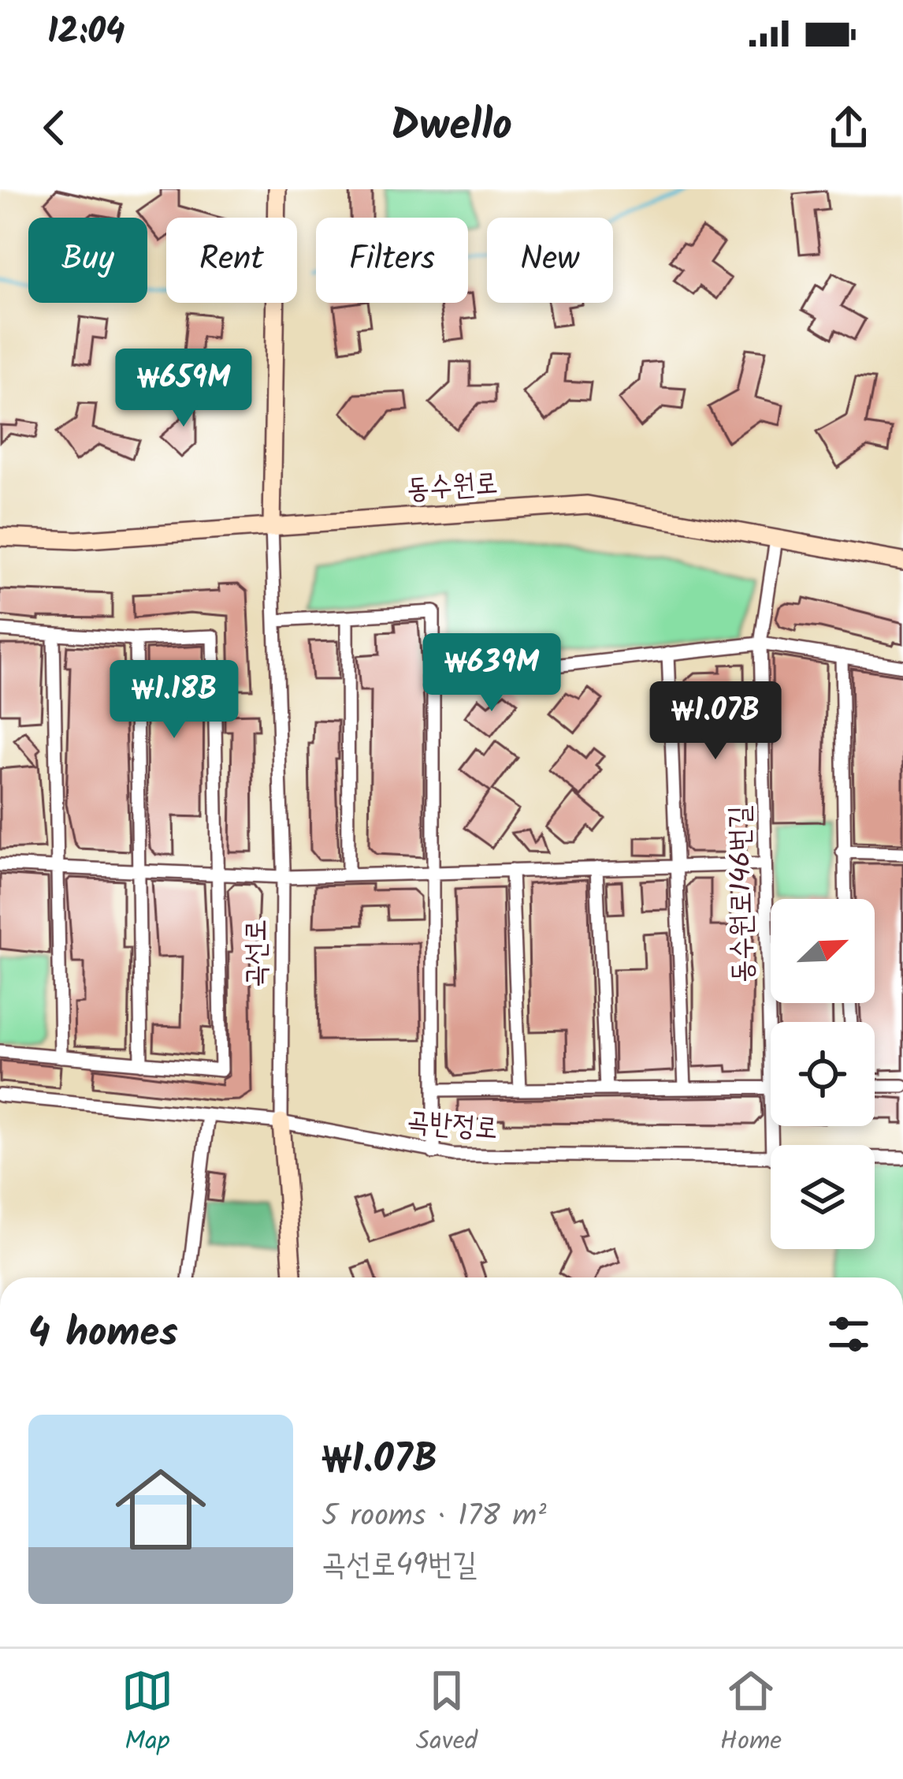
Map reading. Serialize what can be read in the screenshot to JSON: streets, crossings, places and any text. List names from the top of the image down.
{
  "streets": {
    "main road": ["동수원로", "곡선로"],
    "street": ["동수원로146번길", "곡반정로"]
  },
  "crossings": [
    ["동수원로", "동수원로146번길"],
    ["동수원로", "곡선로"],
    ["곡선로", "곡반정로"]
  ],
  "north": "top right",
  "page": {
    "status": "12:04",
    "header": "Dwello",
    "chip": [
      "Buy",
      "Rent",
      "Filters",
      "New"
    ],
    "price": [
      "₩659M",
      "₩639M",
      "₩1.18B",
      "₩1.07B"
    ],
    "heading": "4 homes",
    "list": [
      {
        "name": "₩1.07B",
        "note": "5 rooms · 178 m² · 곡선로49번길"
      }
    ],
    "tabs": ["Map", "Saved", "Home"]
  }
}
